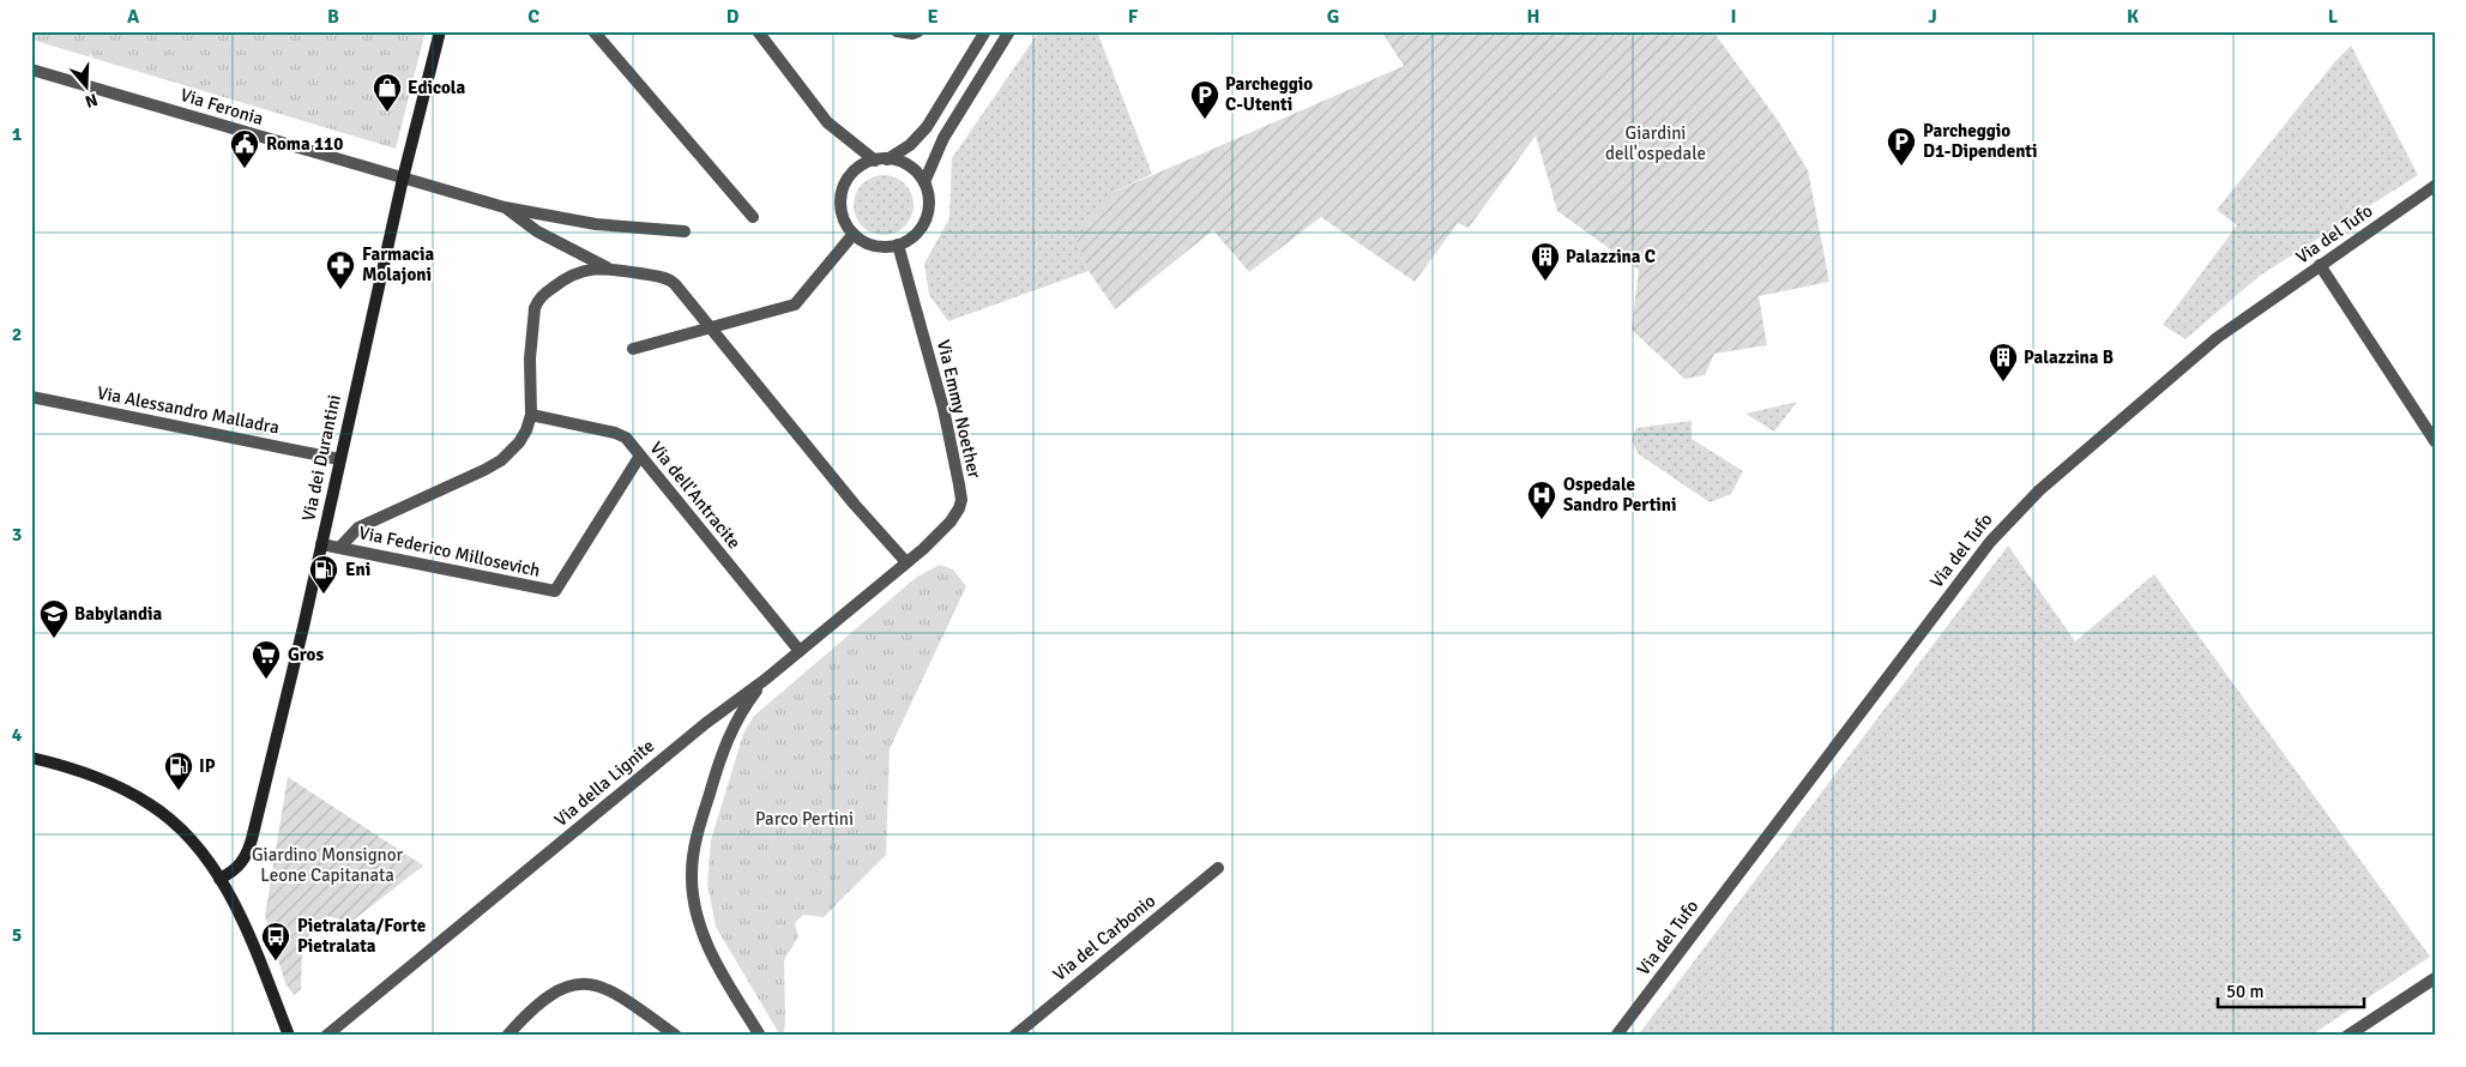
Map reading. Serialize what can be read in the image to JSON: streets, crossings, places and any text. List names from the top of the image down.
{
  "streets": {
    "street": [
      "Via Feronia",
      "Via del Tufo",
      "Via Emmy Noether",
      "Via Alessandro Malladra",
      "Via dei Durantini",
      "Via dell'Antracite",
      "Via Federico Millosevich",
      "Via della Lignite",
      "Via del Carbonio"
    ]
  },
  "crossings": [
    ["Via Feronia", "Via dei Durantini"],
    ["Via Emmy Noether", "Via della Lignite"],
    ["Via Alessandro Malladra", "Via dei Durantini"],
    ["Via dei Durantini", "Via Federico Millosevich"],
    ["Via dell'Antracite", "Via Federico Millosevich"],
    ["Via dell'Antracite", "Via della Lignite"]
  ],
  "parks": ["Giardini dell'ospedale", "Parco Pertini", "Giardino Monsignor Leone Capitanata"],
  "places": {
    "shop": ["Edicola"],
    "parking": ["Parcheggio C-Utenti", "Parcheggio D1-Dipendenti"],
    "public building": ["Roma 110"],
    "building": ["Palazzina C", "Palazzina B"],
    "pharmacy": ["Farmacia Molajoni"],
    "hospital": ["Ospedale Sandro Pertini"],
    "fuel station": ["Eni", "IP"],
    "school or university": ["Babylandia"],
    "supermarket": ["Gros"],
    "bus stop": ["Pietralata/Forte Pietralata"]
  },
  "scale_bar": "50 m",
  "north": "bottom",
  "grid": {
    "columns": [
      "A",
      "B",
      "C",
      "D",
      "E",
      "F",
      "G",
      "H",
      "I",
      "J",
      "K",
      "L"
    ],
    "rows": [
      "1",
      "2",
      "3",
      "4",
      "5"
    ]
  }
}
